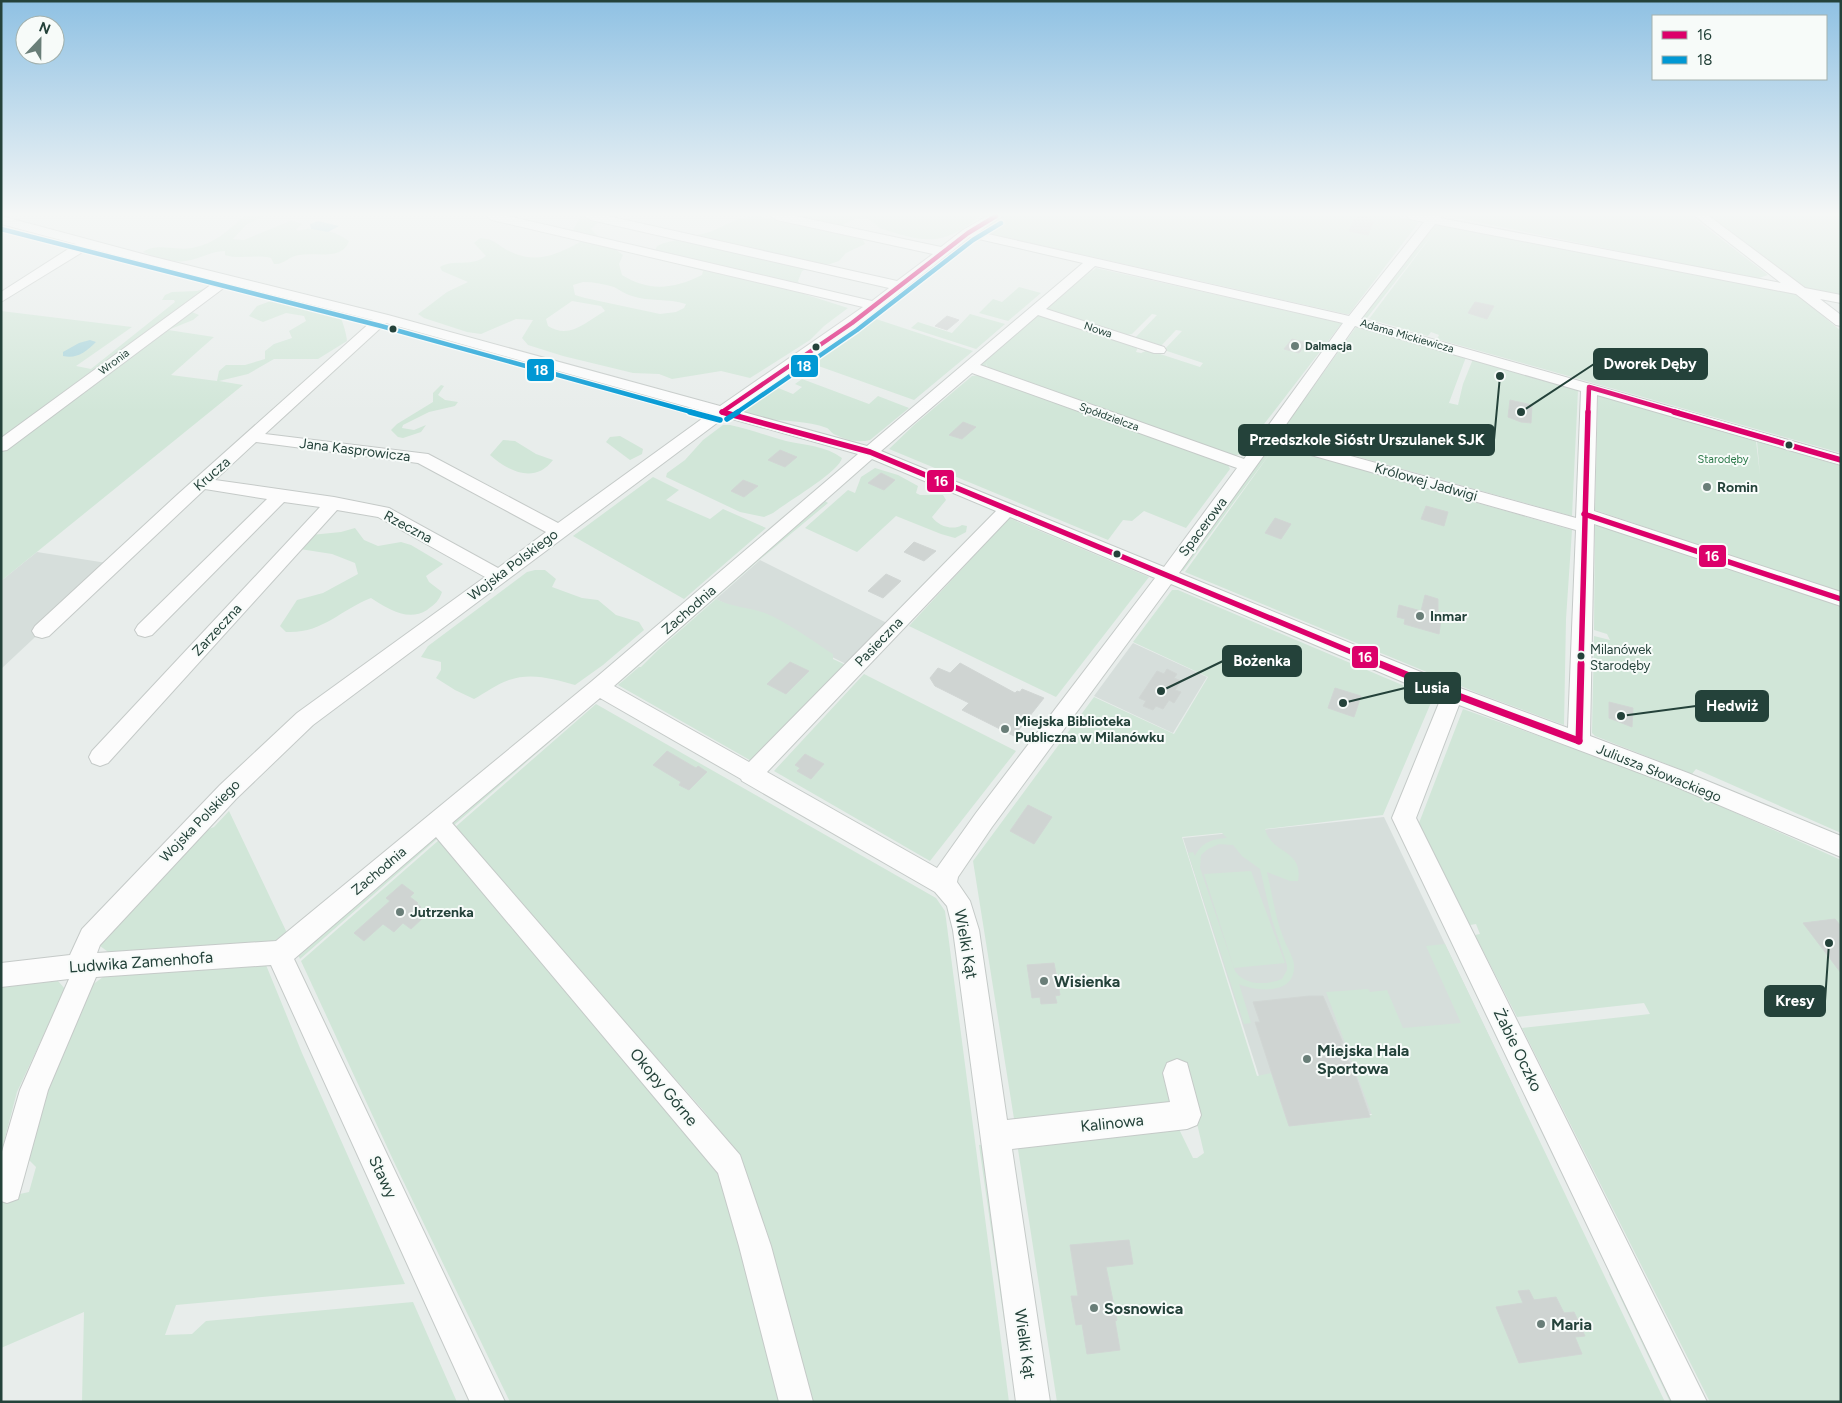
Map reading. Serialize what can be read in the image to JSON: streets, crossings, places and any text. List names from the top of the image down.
{
  "streets": {
    "street": [
      "Nowa",
      "Adama Mickiewicza",
      "Wronia",
      "Spółdzielcza",
      "Jana Kasprowicza",
      "Krucza",
      "Królowej Jadwigi",
      "Rzeczna",
      "Spacerowa",
      "Wojska Polskiego",
      "Zachodnia",
      "Zarzeczna",
      "Pasieczna",
      "Juliusza Słowackiego",
      "Wielki Kąt",
      "Ludwika Zamenhofa",
      "Żabie Oczko",
      "Okopy Górne",
      "Kalinowa",
      "Stawy"
    ]
  },
  "crossings": [
    ["Nowa", "Zachodnia"],
    ["Adama Mickiewicza", "Spacerowa"],
    ["Spółdzielcza", "Spacerowa"],
    ["Spółdzielcza", "Zachodnia"],
    ["Jana Kasprowicza", "Krucza"],
    ["Jana Kasprowicza", "Wojska Polskiego"],
    ["Krucza", "Rzeczna"],
    ["Krucza", "Juliusza Słowackiego"],
    ["Królowej Jadwigi", "Spacerowa"],
    ["Rzeczna", "Wojska Polskiego"],
    ["Rzeczna", "Zarzeczna"],
    ["Spacerowa", "Juliusza Słowackiego"],
    ["Spacerowa", "Wielki Kąt"],
    ["Wojska Polskiego", "Juliusza Słowackiego"],
    ["Wojska Polskiego", "Ludwika Zamenhofa"],
    ["Zachodnia", "Juliusza Słowackiego"],
    ["Zachodnia", "Wielki Kąt"],
    ["Zachodnia", "Ludwika Zamenhofa"],
    ["Zachodnia", "Okopy Górne"],
    ["Zachodnia", "Stawy"],
    ["Pasieczna", "Juliusza Słowackiego"],
    ["Pasieczna", "Wielki Kąt"],
    ["Juliusza Słowackiego", "Żabie Oczko"],
    ["Wielki Kąt", "Kalinowa"],
    ["Ludwika Zamenhofa", "Stawy"]
  ],
  "parks": ["Starodęby"],
  "places": [
    "Dalmacja",
    "Przedszkole Sióstr Urszulanek SJK",
    "Dworek Dęby",
    "Romin",
    "Inmar",
    "Milanówek Starodęby",
    "Bożenka",
    "Lusia",
    "Hedwiż",
    "Miejska Biblioteka Publiczna w Milanówku",
    "Jutrzenka",
    "Kresy",
    "Wisienka",
    "Miejska Hala Sportowa",
    "Sosnowica",
    "Maria"
  ],
  "lines": ["transit line 16", "transit line 18"],
  "legend": ["16", "18"],
  "north": "top"
}
